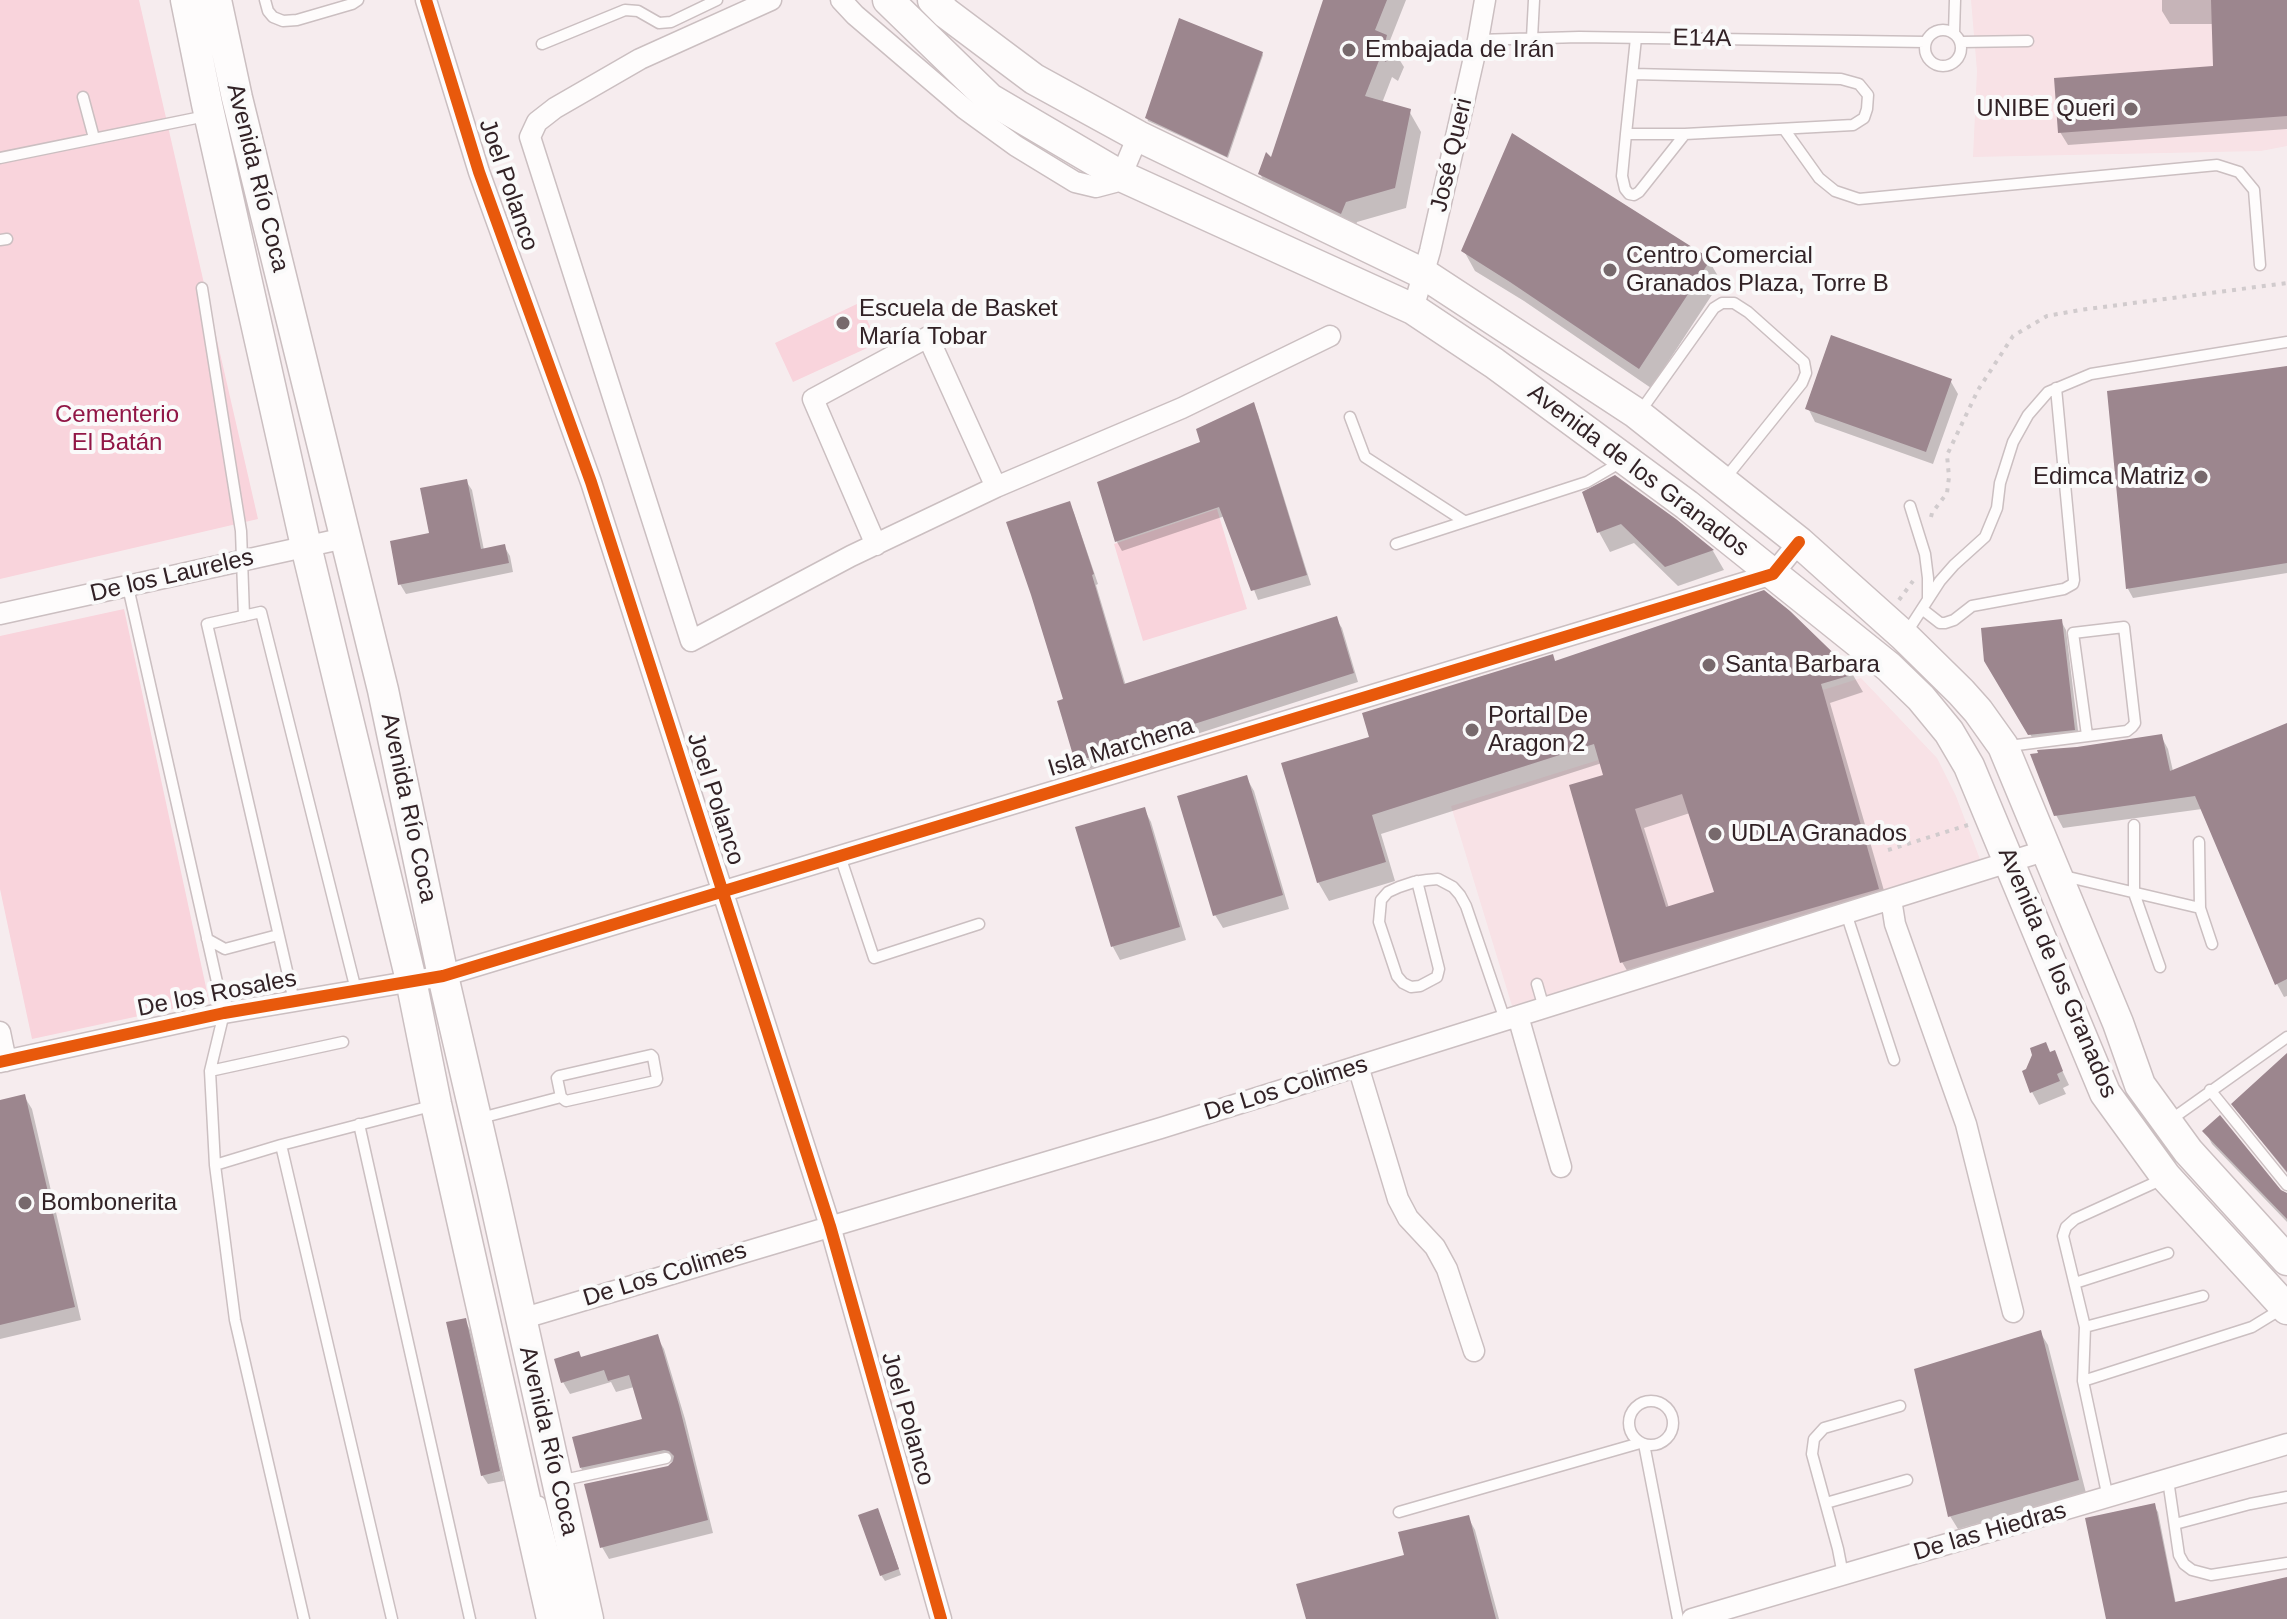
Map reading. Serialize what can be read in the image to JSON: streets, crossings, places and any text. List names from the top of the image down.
{
  "streets": {
    "main road": ["Avenida Río Coca", "Avenida de los Granados"],
    "street": [
      "José Queri",
      "Joel Polanco",
      "De los Laureles",
      "Isla Marchena",
      "De los Rosales",
      "De Los Colimes",
      "De las Hiedras"
    ],
    "lane": ["E14A"]
  },
  "crossings": [
    ["E14A", "José Queri"],
    ["José Queri", "Avenida de los Granados"],
    ["Avenida Río Coca", "De los Laureles"],
    ["Avenida Río Coca", "Isla Marchena"],
    ["Avenida Río Coca", "De los Rosales"],
    ["Avenida Río Coca", "De Los Colimes"],
    ["Joel Polanco", "Isla Marchena"],
    ["Joel Polanco", "De Los Colimes"],
    ["Avenida de los Granados", "Isla Marchena"],
    ["Avenida de los Granados", "De Los Colimes"],
    ["Isla Marchena", "De los Rosales"]
  ],
  "parks": ["Cementerio El Batán"],
  "places": [
    "Embajada de Irán",
    "UNIBE Queri",
    "Centro Comercial Granados Plaza, Torre B",
    "Escuela de Basket María Tobar",
    "Edimca Matriz",
    "Santa Barbara",
    "Portal De Aragon 2",
    "UDLA Granados",
    "Bombonerita"
  ]
}
